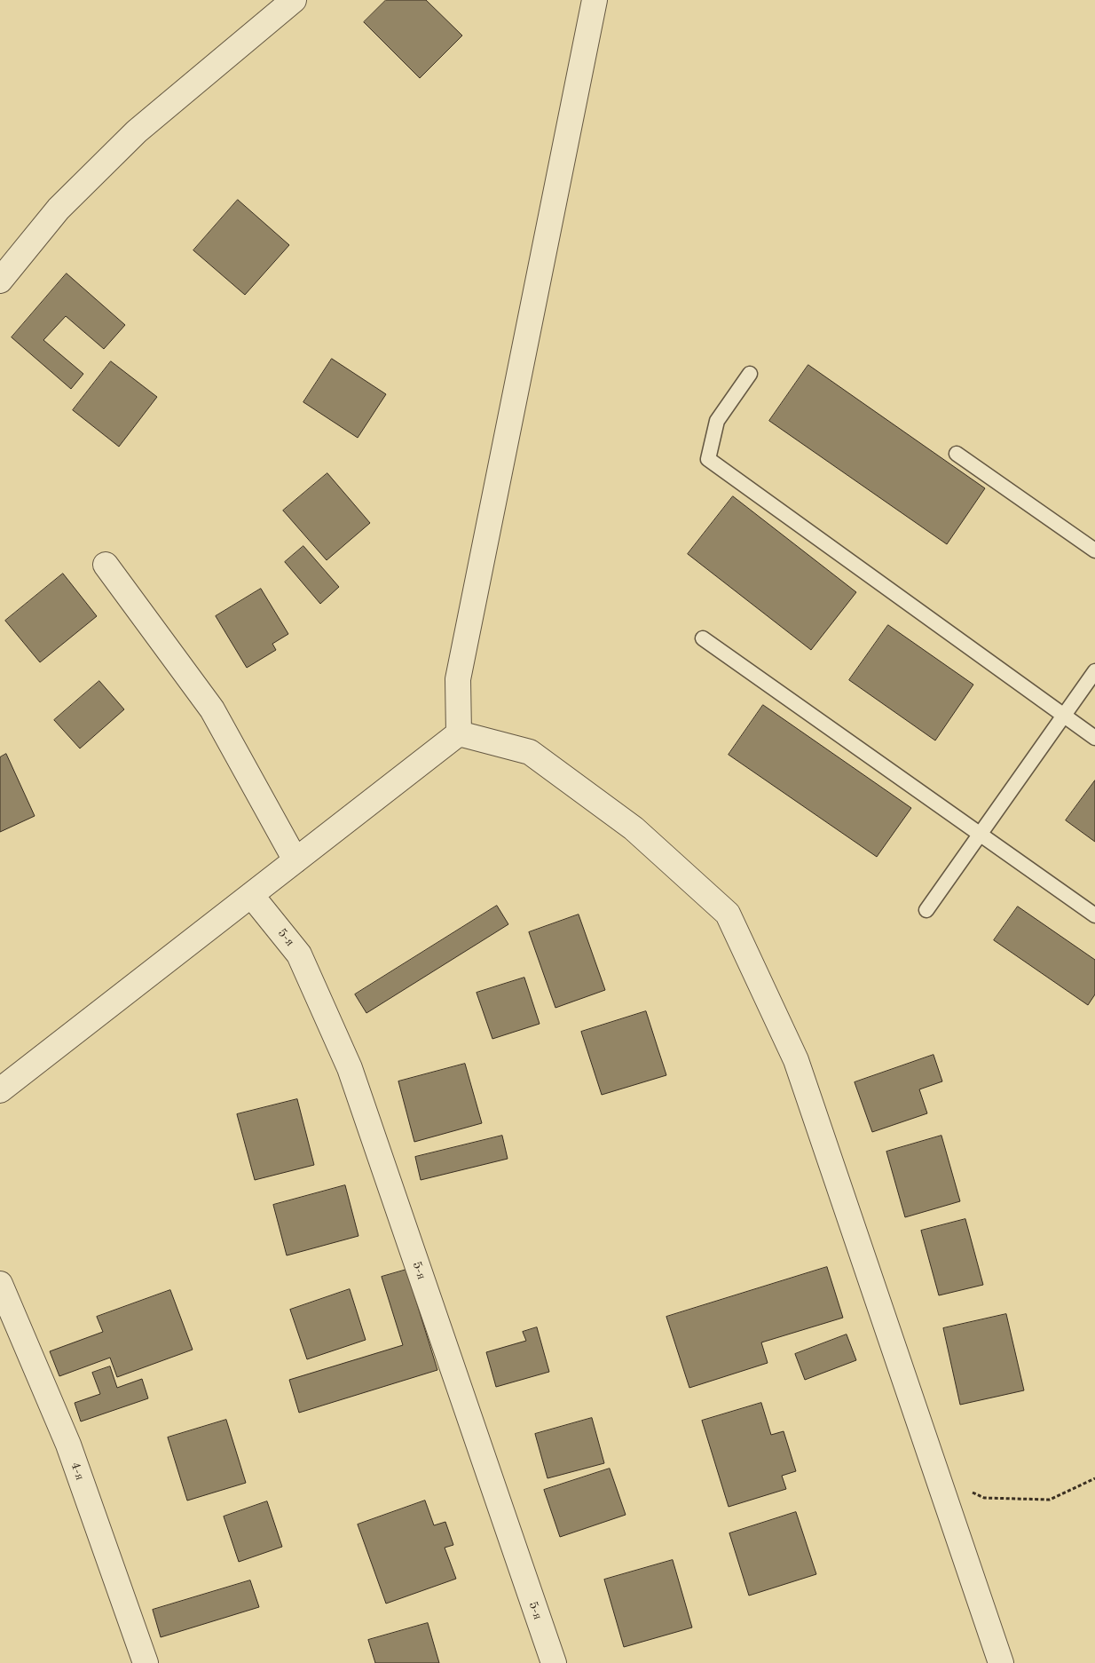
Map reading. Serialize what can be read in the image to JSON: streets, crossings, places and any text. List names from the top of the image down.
{
  "streets": {
    "street": ["5-я", "4-я"]
  }
}
